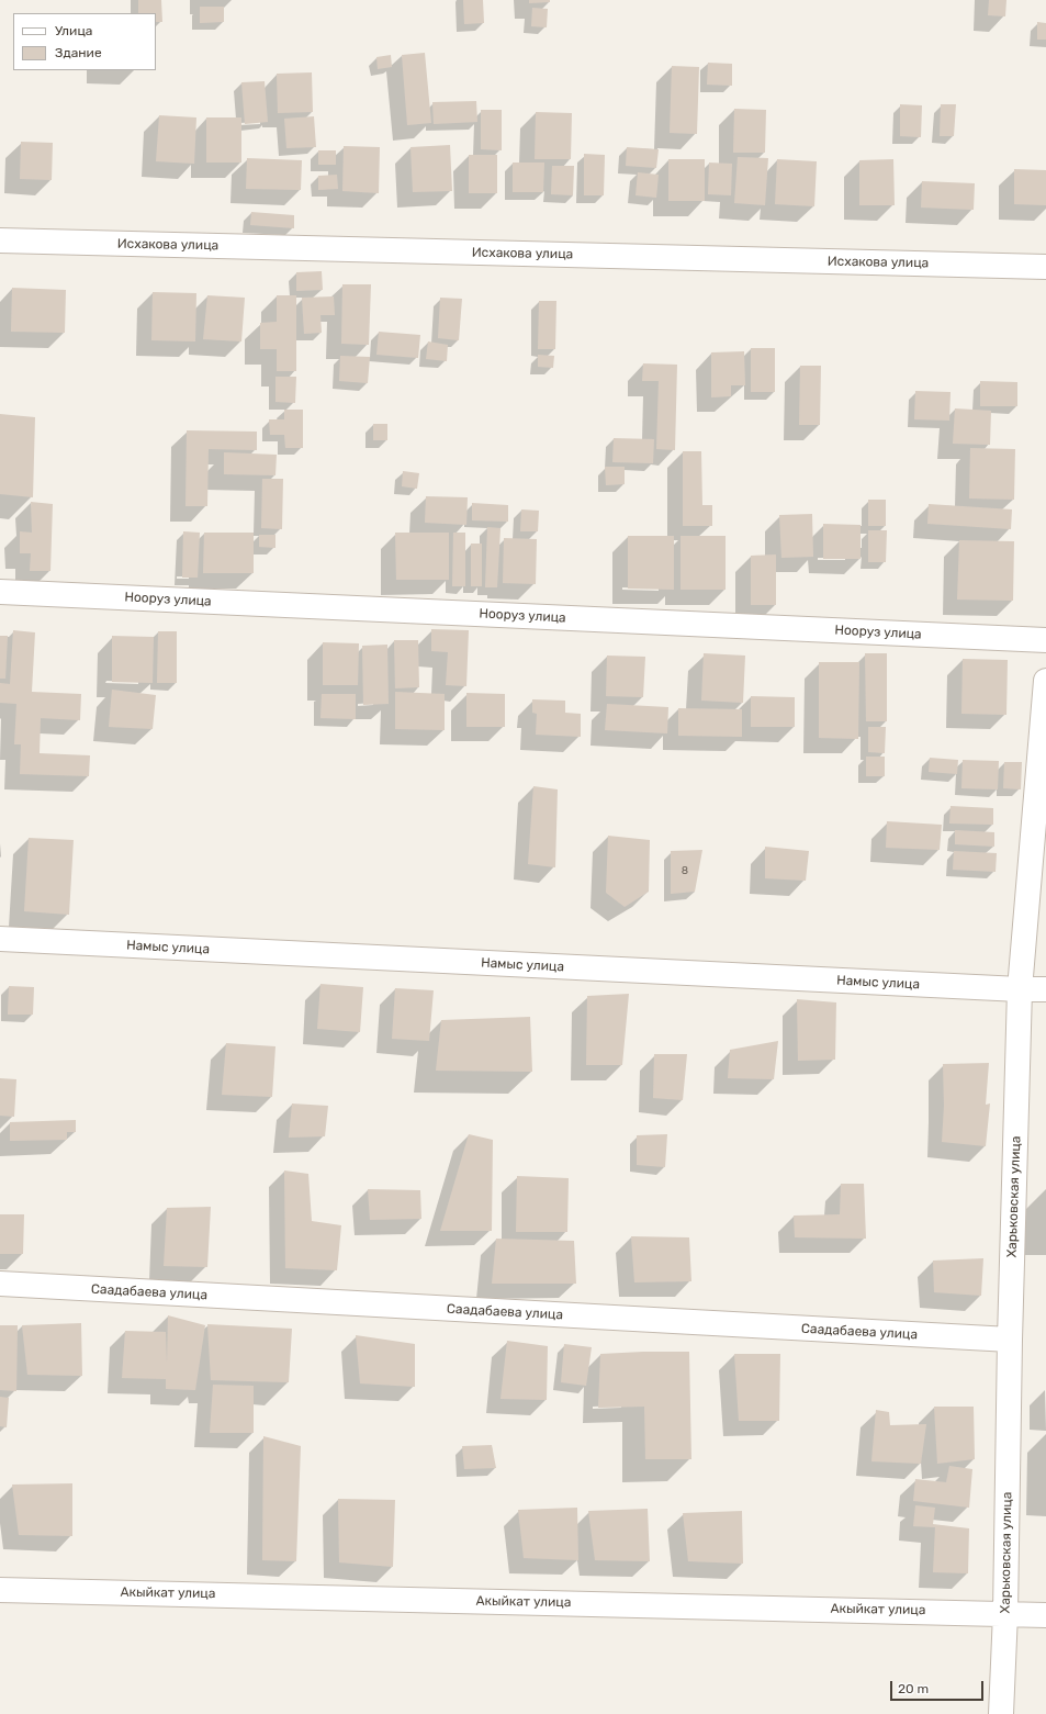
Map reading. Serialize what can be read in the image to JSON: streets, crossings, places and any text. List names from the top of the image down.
{
  "streets": {
    "street": [
      "Исхакова улица",
      "Нооруз улица",
      "Намыс улица",
      "Харьковская улица",
      "Саадабаева улица",
      "Акыйкат улица"
    ]
  },
  "crossings": [
    ["Намыс улица", "Харьковская улица"],
    ["Харьковская улица", "Саадабаева улица"],
    ["Харьковская улица", "Акыйкат улица"]
  ],
  "house_numbers": ["8"],
  "legend": ["Улица", "Здание"],
  "scale_bar": "20 m"
}
